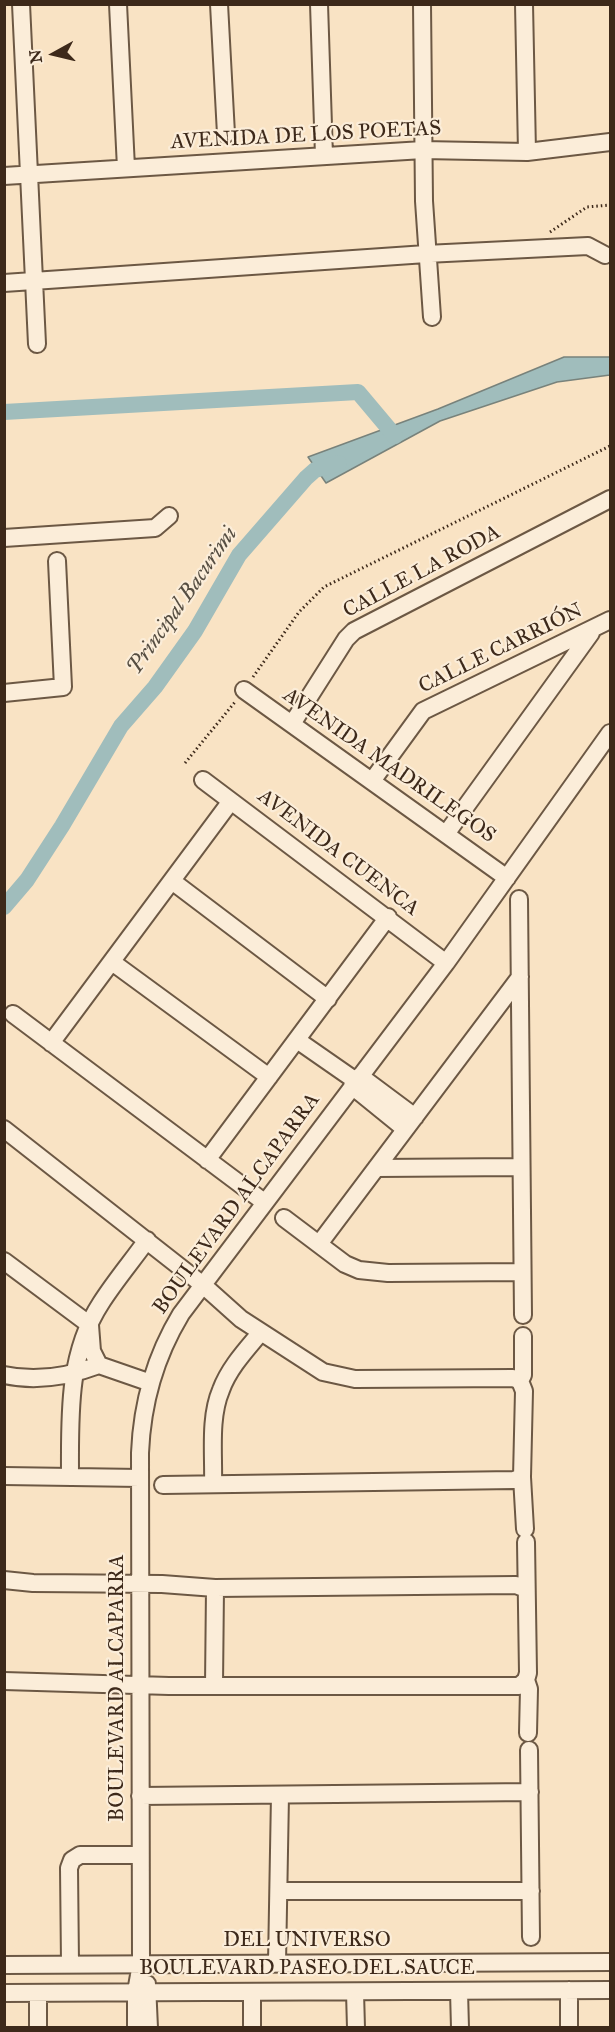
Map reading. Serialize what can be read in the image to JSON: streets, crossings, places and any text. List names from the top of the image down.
{
  "streets": {
    "street": [
      "AVENIDA DE LOS POETAS",
      "CALLE LA RODA",
      "CALLE CARRIÓN",
      "AVENIDA MADRILEGOS",
      "AVENIDA CUENCA",
      "BOULEVARD ALCAPARRA",
      "DEL UNIVERSO",
      "BOULEVARD PASEO DEL SAUCE"
    ]
  },
  "crossings": [
    ["CALLE LA RODA", "AVENIDA MADRILEGOS"],
    ["CALLE CARRIÓN", "AVENIDA MADRILEGOS"],
    ["AVENIDA MADRILEGOS", "BOULEVARD ALCAPARRA"],
    ["AVENIDA CUENCA", "BOULEVARD ALCAPARRA"],
    ["BOULEVARD ALCAPARRA", "DEL UNIVERSO"],
    ["BOULEVARD ALCAPARRA", "BOULEVARD PASEO DEL SAUCE"]
  ],
  "water": ["Principal Bacurimi"],
  "north": "left"
}
